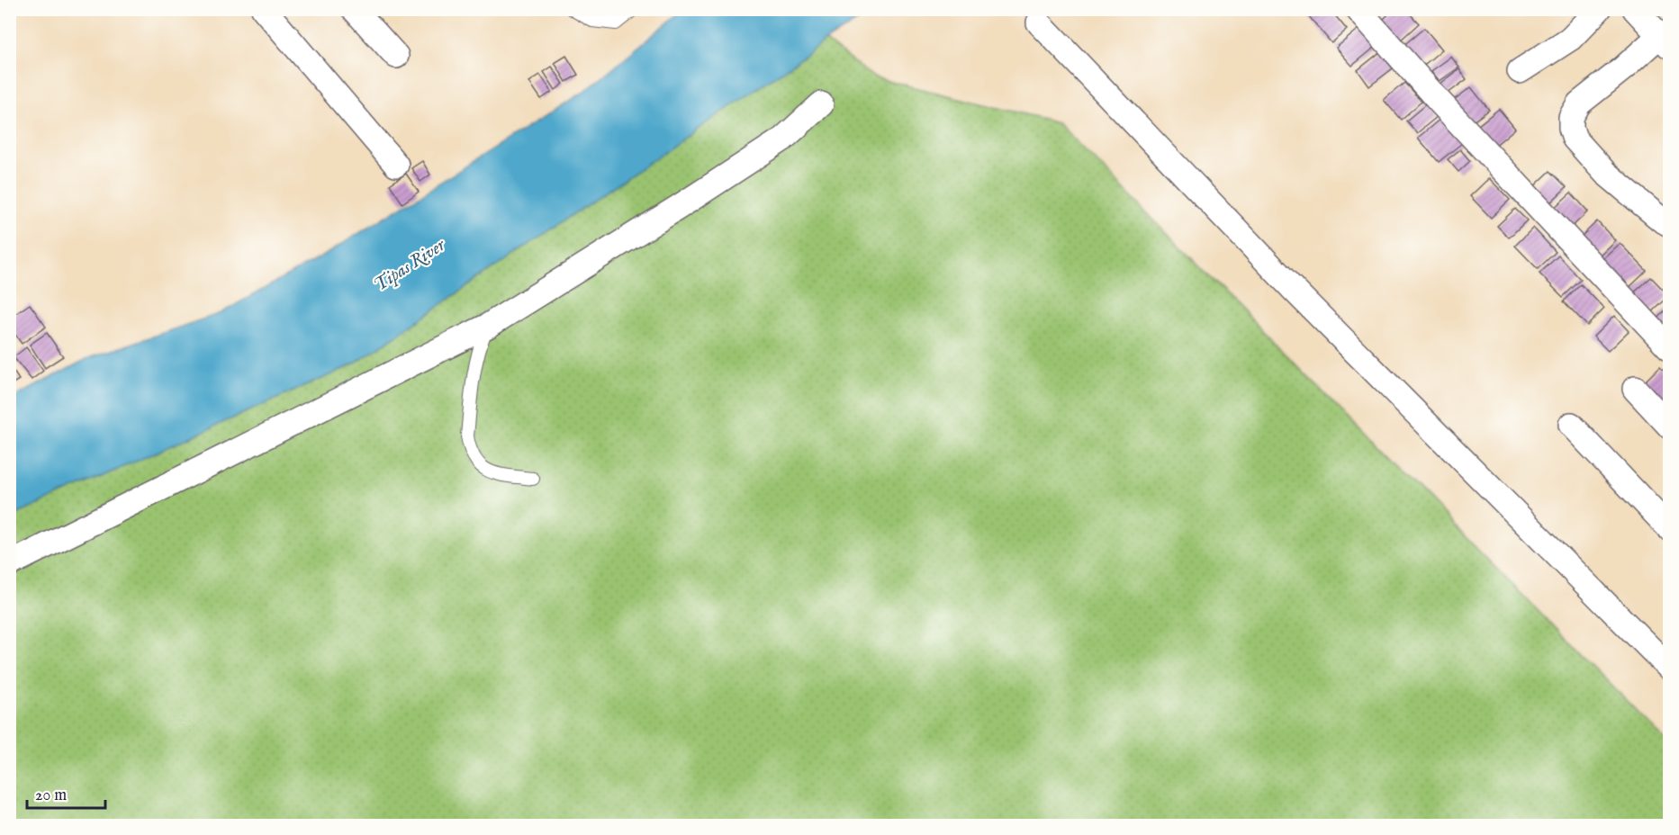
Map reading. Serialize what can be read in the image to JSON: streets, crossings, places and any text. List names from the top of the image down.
{
  "water": ["Tipas River"],
  "scale_bar": "20 m"
}
